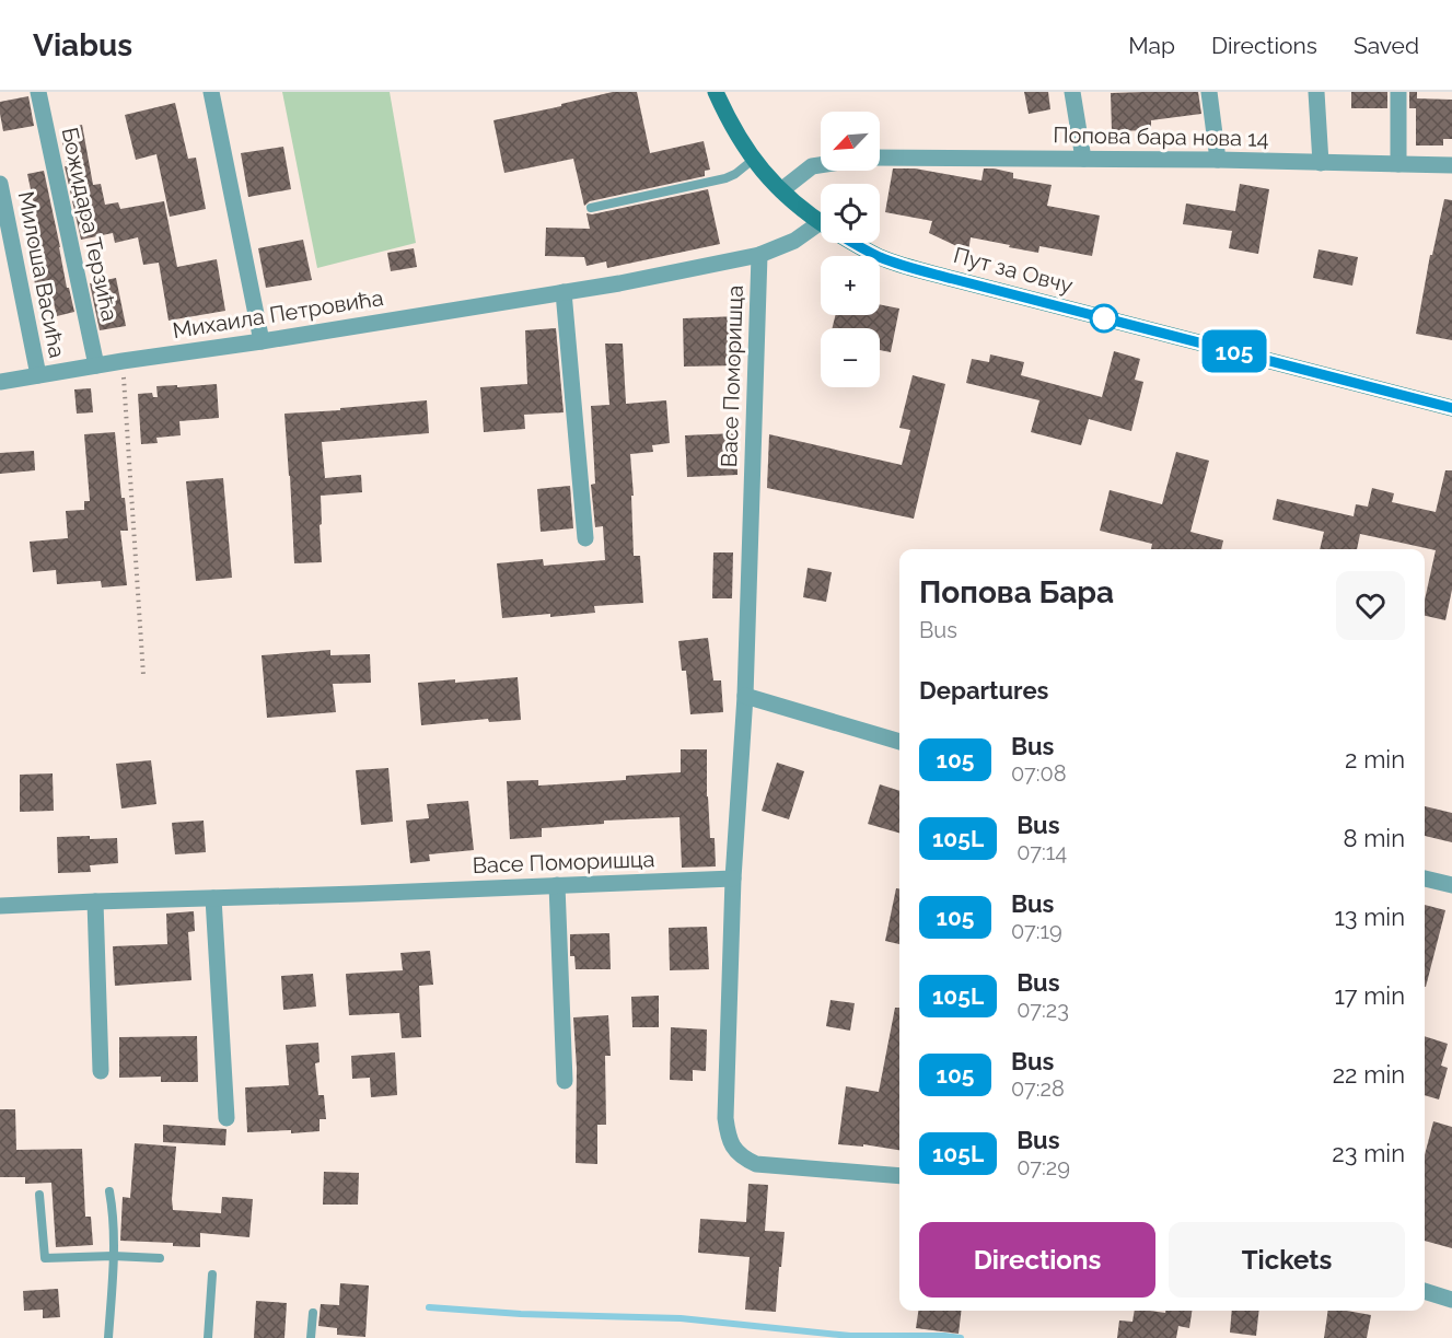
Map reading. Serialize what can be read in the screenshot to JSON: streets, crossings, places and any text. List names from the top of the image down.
{
  "streets": {
    "street": [
      "Попова бара нова 14",
      "Божидара Терзића",
      "Пут за Овчу",
      "Милоша Васића",
      "Михаила Петровића",
      "Васе Поморишца"
    ]
  },
  "crossings": [
    ["Божидара Терзића", "Михаила Петровића"],
    ["Милоша Васића", "Михаила Петровића"],
    ["Михаила Петровића", "Васе Поморишца"]
  ],
  "lines": ["bus line 105"],
  "north": "bottom left",
  "page": {
    "header": "Viabus",
    "nav": ["Map", "Directions", "Saved"],
    "on_map": "105",
    "map_buttons": ["+", "−"],
    "heading": [
      ["Попова Бара", "Bus"],
      "Departures"
    ],
    "list": [
      {
        "mark": "105",
        "name": "Bus",
        "note": "07:08",
        "value": "2 min"
      },
      {
        "mark": "105L",
        "name": "Bus",
        "note": "07:14",
        "value": "8 min"
      },
      {
        "mark": "105",
        "name": "Bus",
        "note": "07:19",
        "value": "13 min"
      },
      {
        "mark": "105L",
        "name": "Bus",
        "note": "07:23",
        "value": "17 min"
      },
      {
        "mark": "105",
        "name": "Bus",
        "note": "07:28",
        "value": "22 min"
      },
      {
        "mark": "105L",
        "name": "Bus",
        "note": "07:29",
        "value": "23 min"
      }
    ],
    "buttons": ["Directions", "Tickets"]
  }
}
